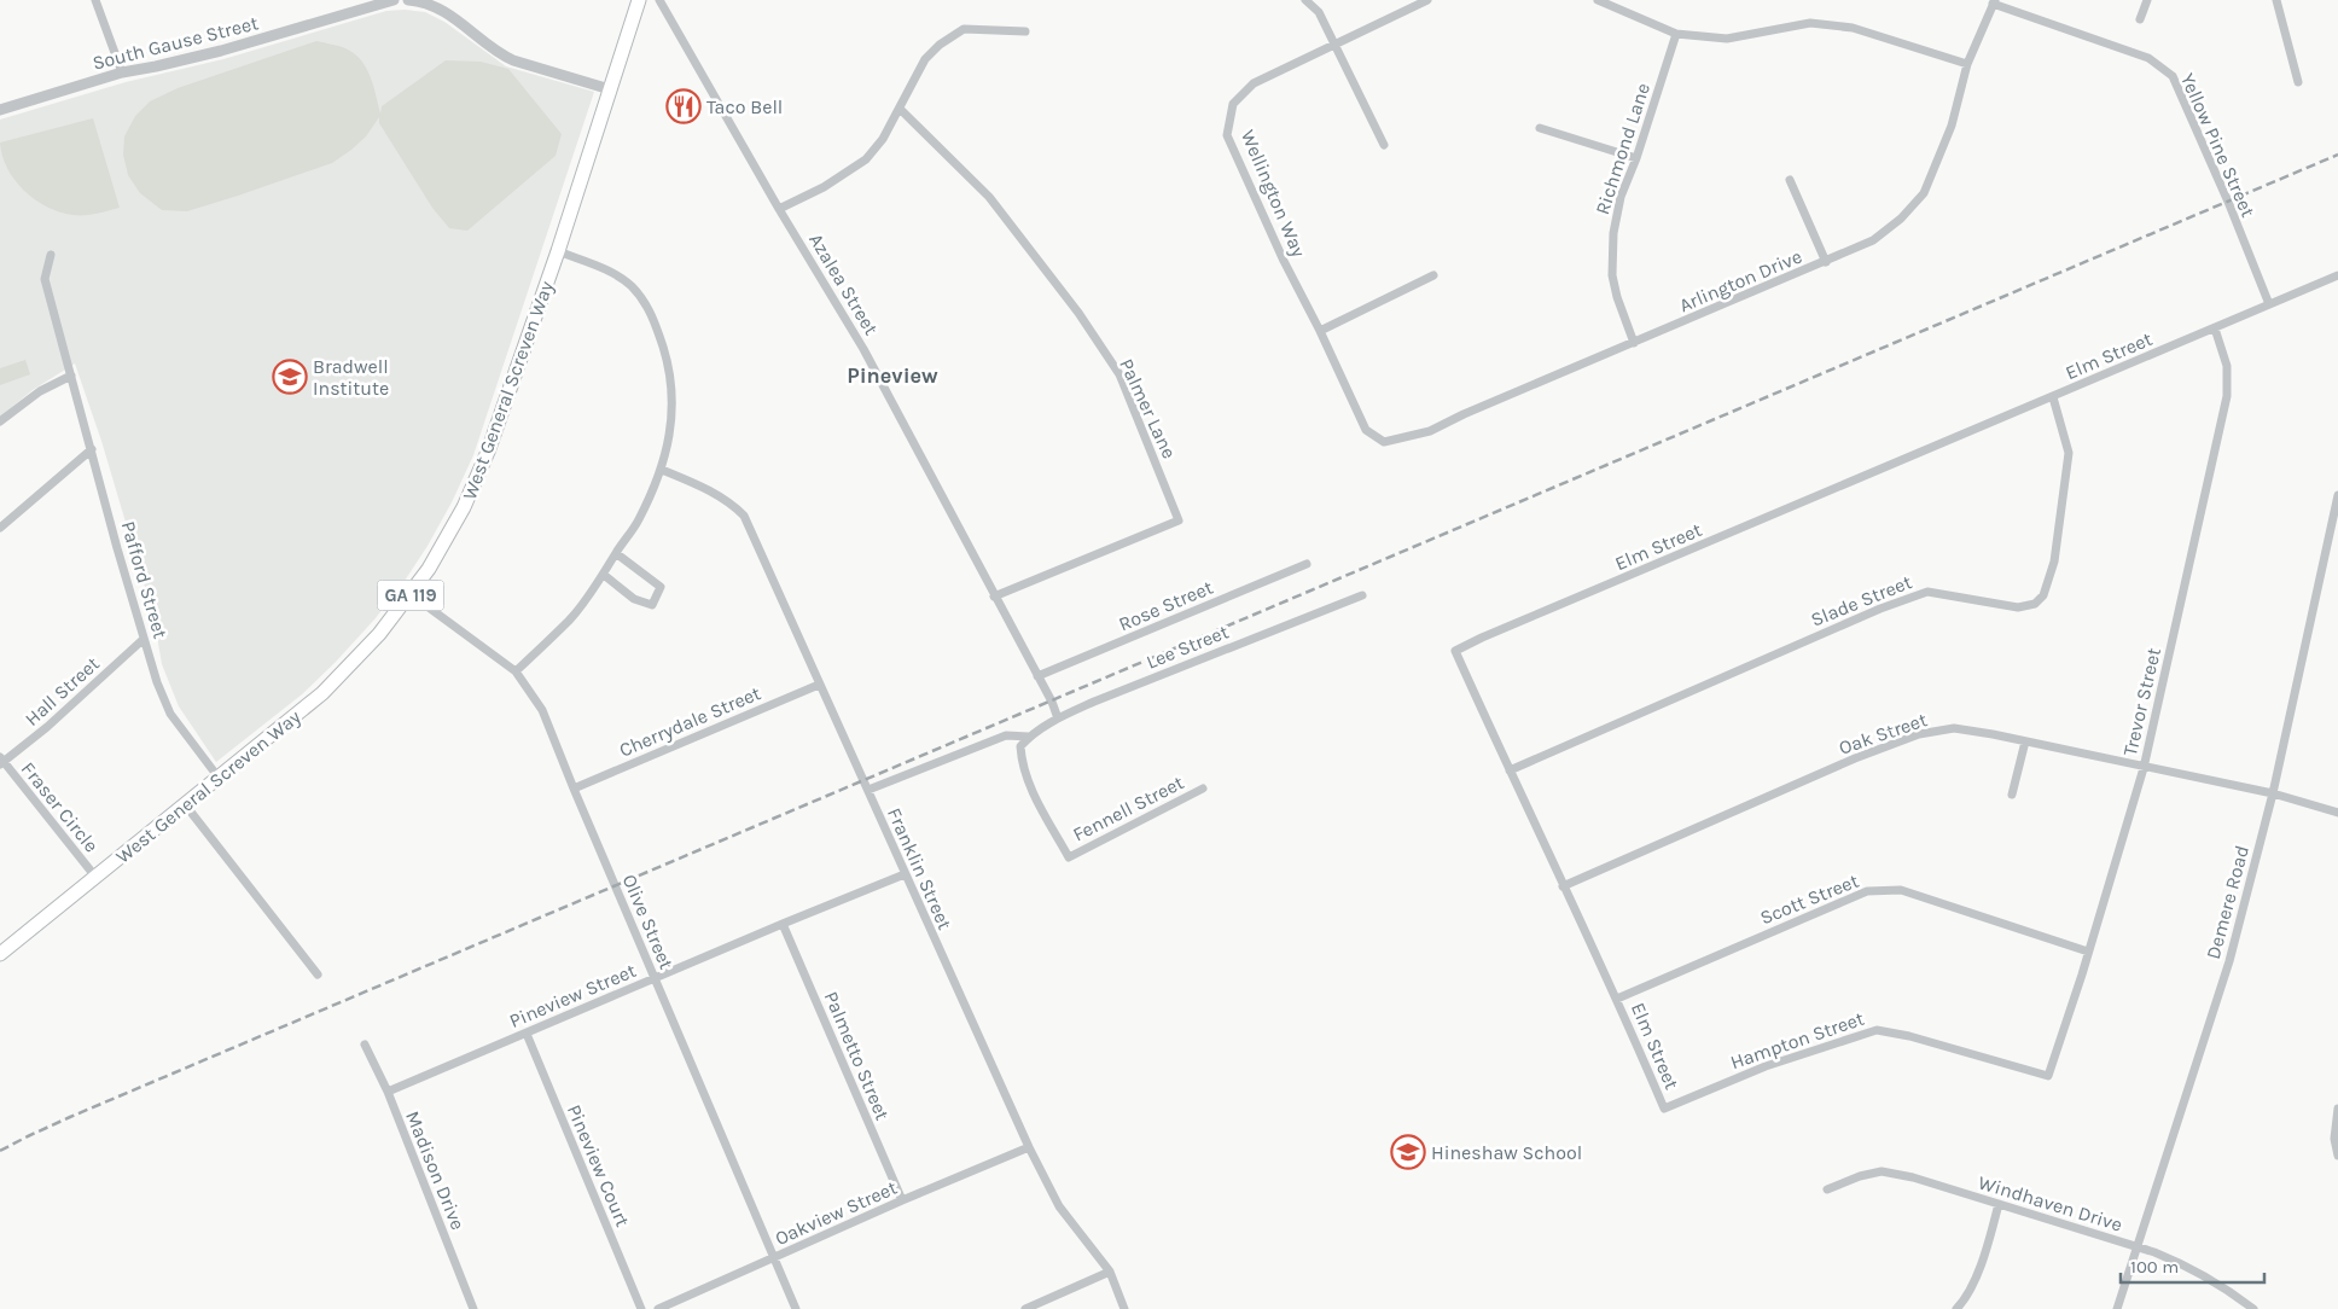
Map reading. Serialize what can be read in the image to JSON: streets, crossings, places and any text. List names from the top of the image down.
{
  "streets": {
    "main road": ["West General Screven Way", "GA 119"],
    "street": [
      "South Gause Street",
      "Yellow Pine Street",
      "Richmond Lane",
      "Wellington Way",
      "Arlington Drive",
      "Azalea Street",
      "Elm Street",
      "Palmer Lane",
      "Pafford Street",
      "Slade Street",
      "Rose Street",
      "Lee Street",
      "Hall Street",
      "Trevor Street",
      "Cherrydale Street",
      "Oak Street",
      "Fraser Circle",
      "Fennell Street",
      "Franklin Street",
      "Scott Street",
      "Demere Road",
      "Olive Street",
      "Pineview Street",
      "Hampton Street",
      "Palmetto Street",
      "Pineview Court",
      "Madison Drive",
      "Windhaven Drive",
      "Oakview Street"
    ]
  },
  "crossings": [
    ["Yellow Pine Street", "Arlington Drive"],
    ["Yellow Pine Street", "Elm Street"],
    ["Richmond Lane", "Arlington Drive"],
    ["Wellington Way", "Arlington Drive"],
    ["Azalea Street", "Palmer Lane"],
    ["Azalea Street", "Rose Street"],
    ["Azalea Street", "Lee Street"],
    ["Elm Street", "Slade Street"],
    ["Elm Street", "Trevor Street"],
    ["Elm Street", "Oak Street"],
    ["Elm Street", "Scott Street"],
    ["Elm Street", "Hampton Street"],
    ["West General Screven Way", "Pafford Street"],
    ["West General Screven Way", "Fraser Circle"],
    ["West General Screven Way", "Olive Street"],
    ["Pafford Street", "Hall Street"],
    ["Lee Street", "Fennell Street"],
    ["Lee Street", "Franklin Street"],
    ["Hall Street", "Fraser Circle"],
    ["Trevor Street", "Oak Street"],
    ["Trevor Street", "Scott Street"],
    ["Trevor Street", "Hampton Street"],
    ["Cherrydale Street", "Franklin Street"],
    ["Cherrydale Street", "Olive Street"],
    ["Oak Street", "Demere Road"],
    ["Franklin Street", "Pineview Street"],
    ["Franklin Street", "Oakview Street"],
    ["Demere Road", "Windhaven Drive"],
    ["Olive Street", "Pineview Street"],
    ["Olive Street", "Oakview Street"],
    ["Pineview Street", "Palmetto Street"],
    ["Pineview Street", "Pineview Court"],
    ["Pineview Street", "Madison Drive"],
    ["Palmetto Street", "Oakview Street"]
  ],
  "districts": ["Pineview"],
  "places": {
    "restaurant": ["Taco Bell"],
    "school or university": ["Bradwell Institute", "Hineshaw School"]
  },
  "scale_bar": "100 m"
}
